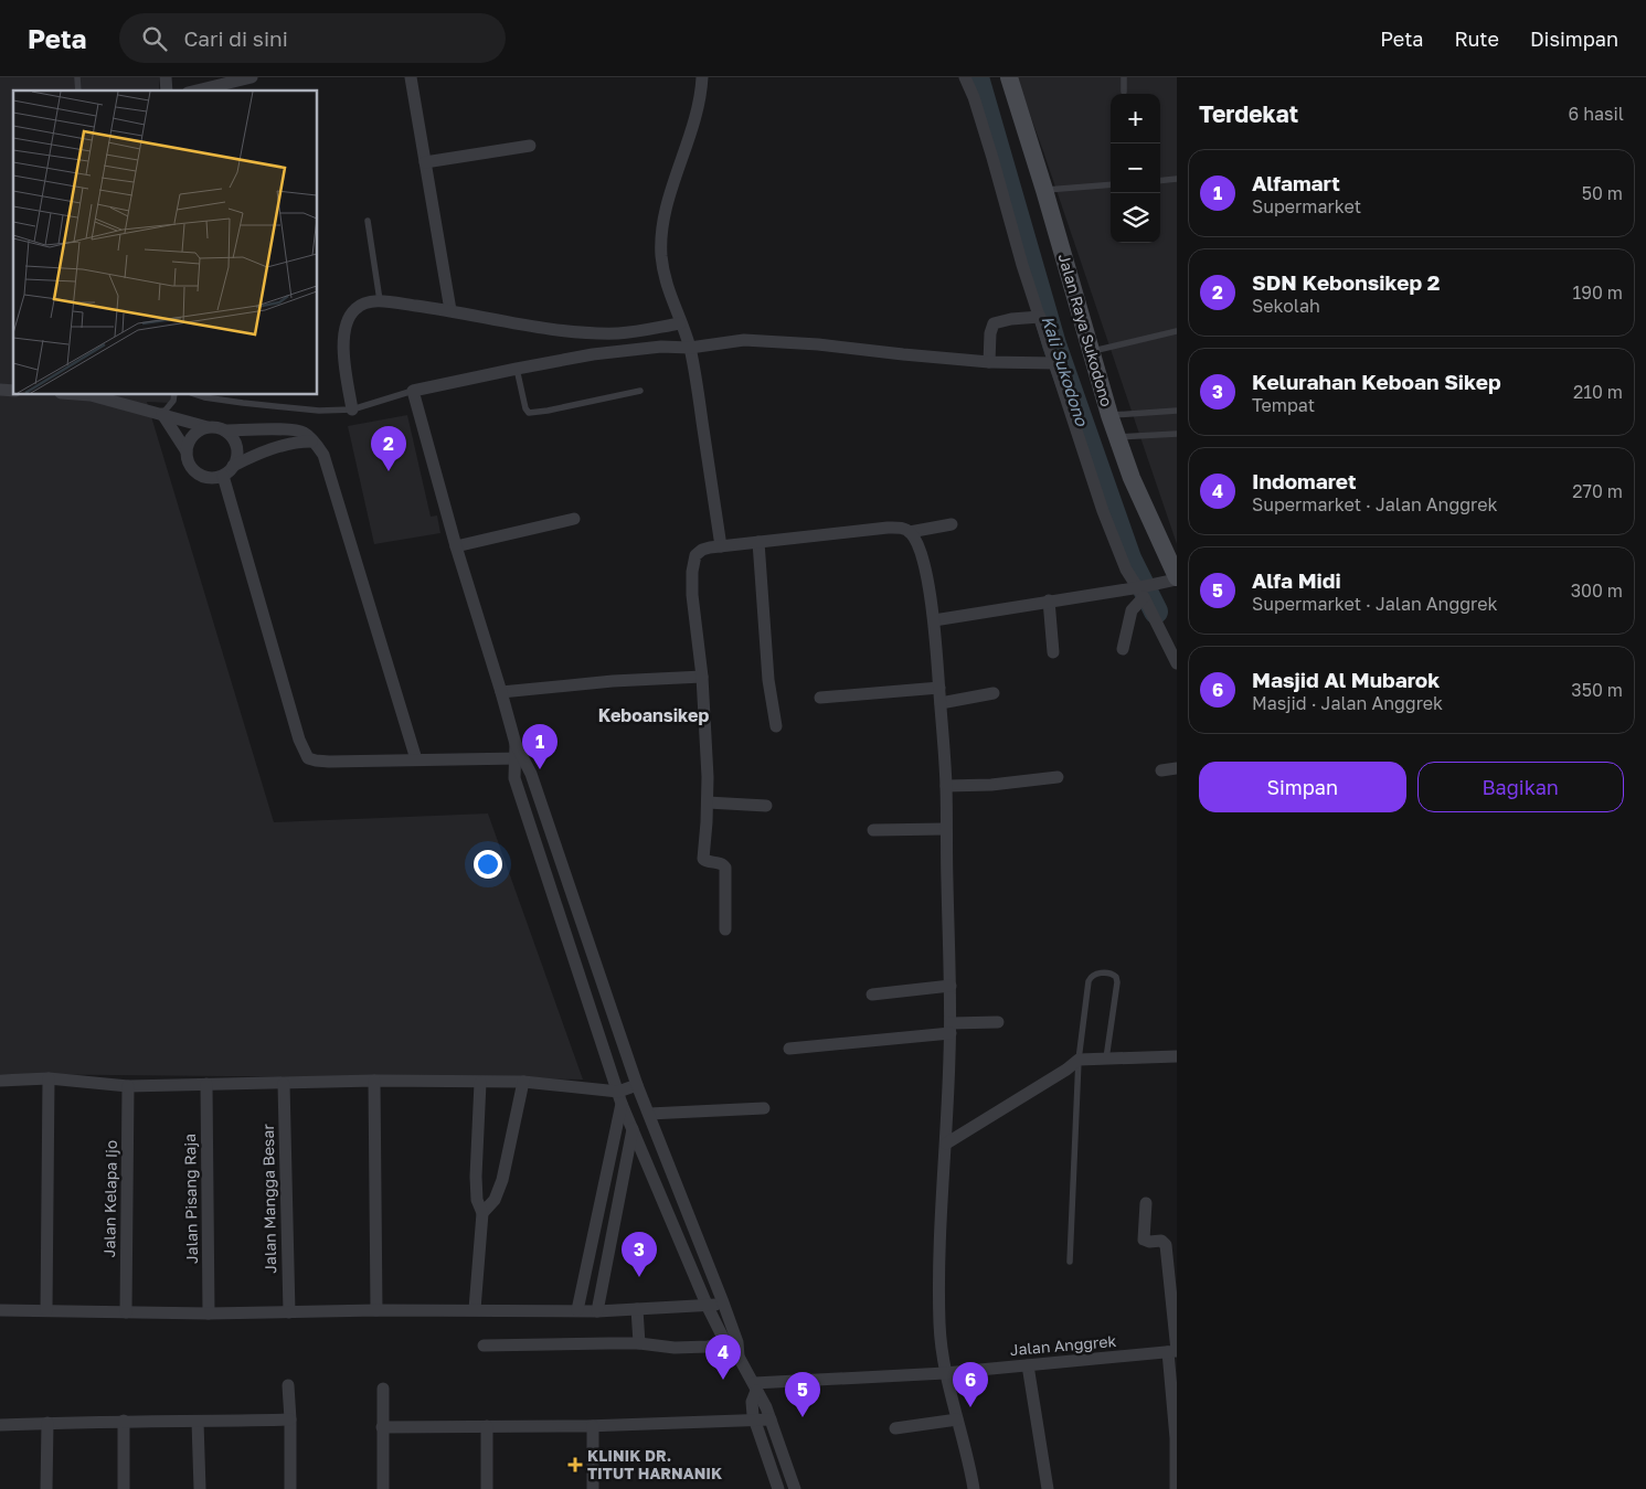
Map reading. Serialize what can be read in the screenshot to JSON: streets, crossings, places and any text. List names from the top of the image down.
{
  "streets": {
    "main road": ["Jalan Raya Sukodono"],
    "street": [
      "Jalan Kelapa Ijo",
      "Jalan Pisang Raja",
      "Jalan Mangga Besar",
      "Jalan Anggrek"
    ]
  },
  "districts": ["Keboansikep"],
  "water": ["Kali Sukodono"],
  "places": {
    "health": ["KLINIK DR. TITUT HARNANIK"]
  },
  "page": {
    "header": "Peta",
    "search": "Cari di sini",
    "nav": ["Peta", "Rute", "Disimpan"],
    "heading": ["Terdekat", "6 hasil"],
    "map_buttons": ["+", "−"],
    "list": [
      {
        "mark": "1",
        "name": "Alfamart",
        "note": "Supermarket",
        "value": "50 m"
      },
      {
        "mark": "2",
        "name": "SDN Kebonsikep 2",
        "note": "Sekolah",
        "value": "190 m"
      },
      {
        "mark": "3",
        "name": "Kelurahan Keboan Sikep",
        "note": "Tempat",
        "value": "210 m"
      },
      {
        "mark": "4",
        "name": "Indomaret",
        "note": "Supermarket · Jalan Anggrek",
        "value": "270 m"
      },
      {
        "mark": "5",
        "name": "Alfa Midi",
        "note": "Supermarket · Jalan Anggrek",
        "value": "300 m"
      },
      {
        "mark": "6",
        "name": "Masjid Al Mubarok",
        "note": "Masjid · Jalan Anggrek",
        "value": "350 m"
      }
    ],
    "pins": [
      "2",
      "1",
      "3",
      "4",
      "6",
      "5"
    ],
    "buttons": ["Simpan", "Bagikan"]
  }
}
